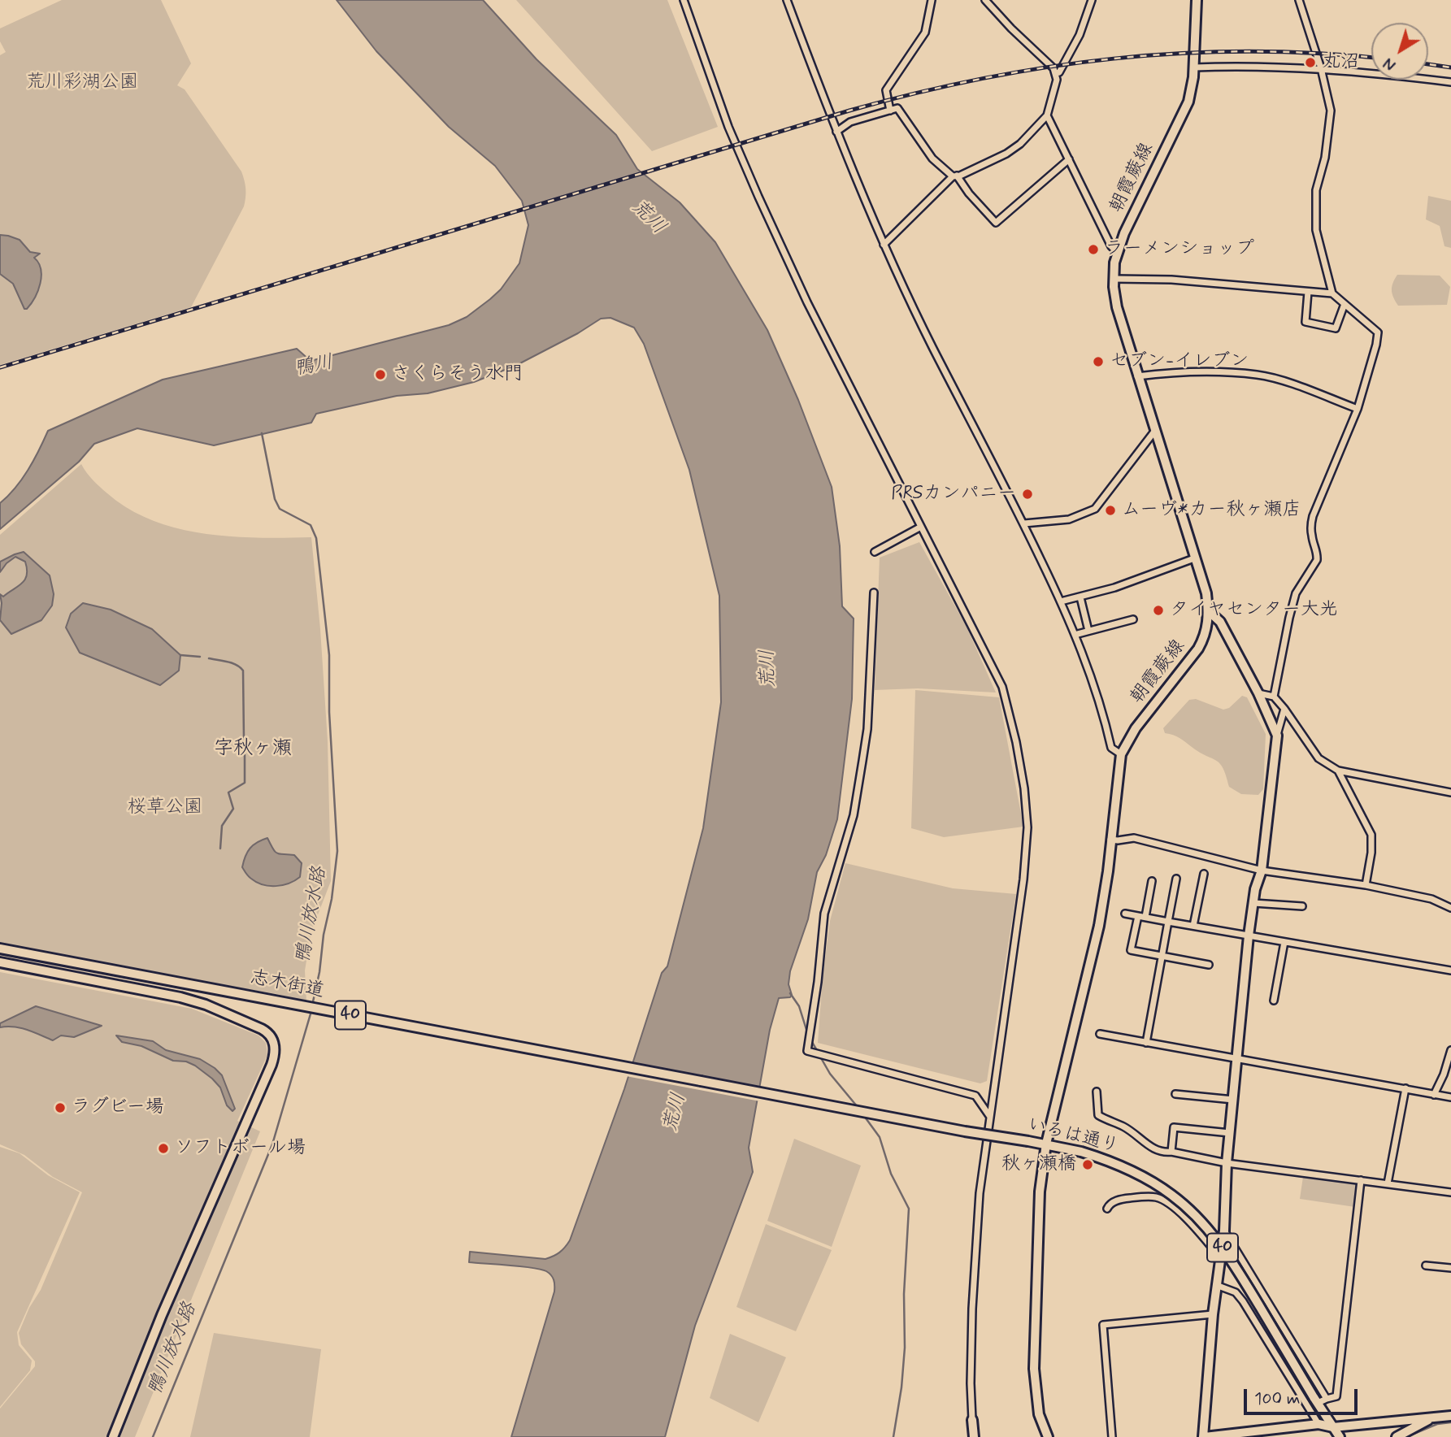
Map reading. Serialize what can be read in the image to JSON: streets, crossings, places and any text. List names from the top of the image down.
{
  "streets": {
    "main road": [
      "朝霞蕨線",
      "志木街道",
      "40",
      "いろは通り"
    ]
  },
  "crossings": [
    ["朝霞蕨線", "いろは通り"],
    ["志木街道", "いろは通り"]
  ],
  "districts": ["字秋ヶ瀬"],
  "water": ["荒川", "鴨川", "鴨川放水路"],
  "parks": ["荒川彩湖公園", "桜草公園"],
  "places": [
    "丸沼",
    "ラーメンショップ",
    "セブン-イレブン",
    "さくらそう水門",
    "PRSカンパニー",
    "ムーヴ*カー秋ヶ瀬店",
    "タイヤセンター大光",
    "ラグビー場",
    "ソフトボール場",
    "秋ヶ瀬橋"
  ],
  "scale_bar": "100 m",
  "north": "bottom left"
}
